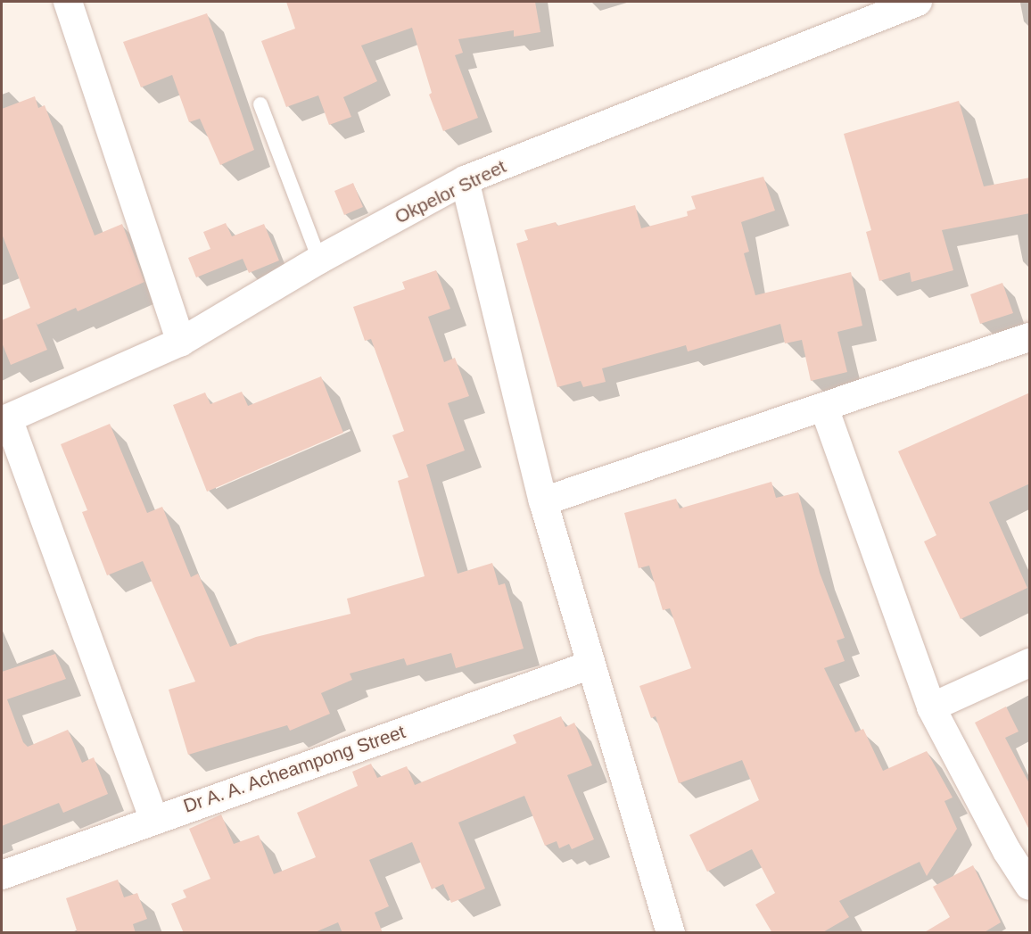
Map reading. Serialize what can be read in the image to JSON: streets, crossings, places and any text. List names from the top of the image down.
{
  "streets": {
    "street": ["Okpelor Street", "Dr A. A. Acheampong Street"]
  }
}
